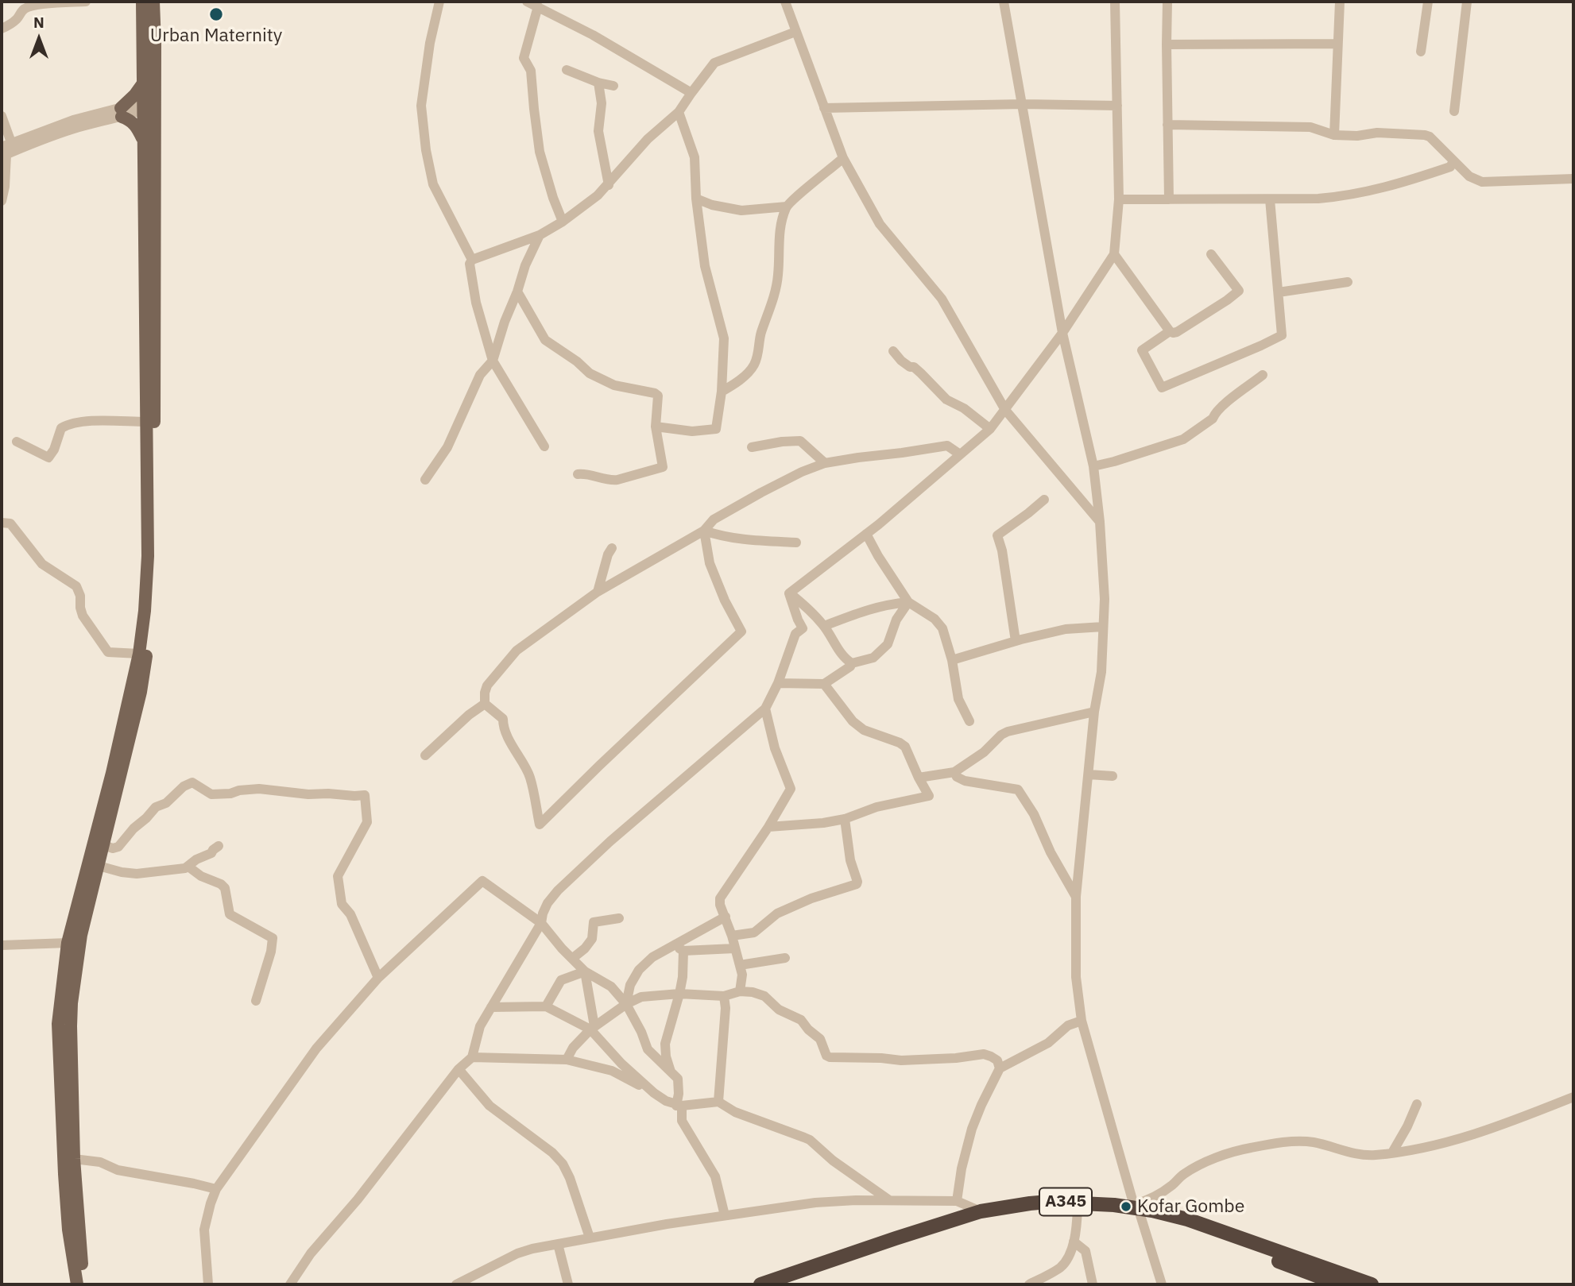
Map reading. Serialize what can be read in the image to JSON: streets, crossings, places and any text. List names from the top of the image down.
{
  "streets": {
    "highway": ["A345"]
  },
  "places": ["Urban Maternity", "Kofar Gombe"],
  "north": "top"
}
